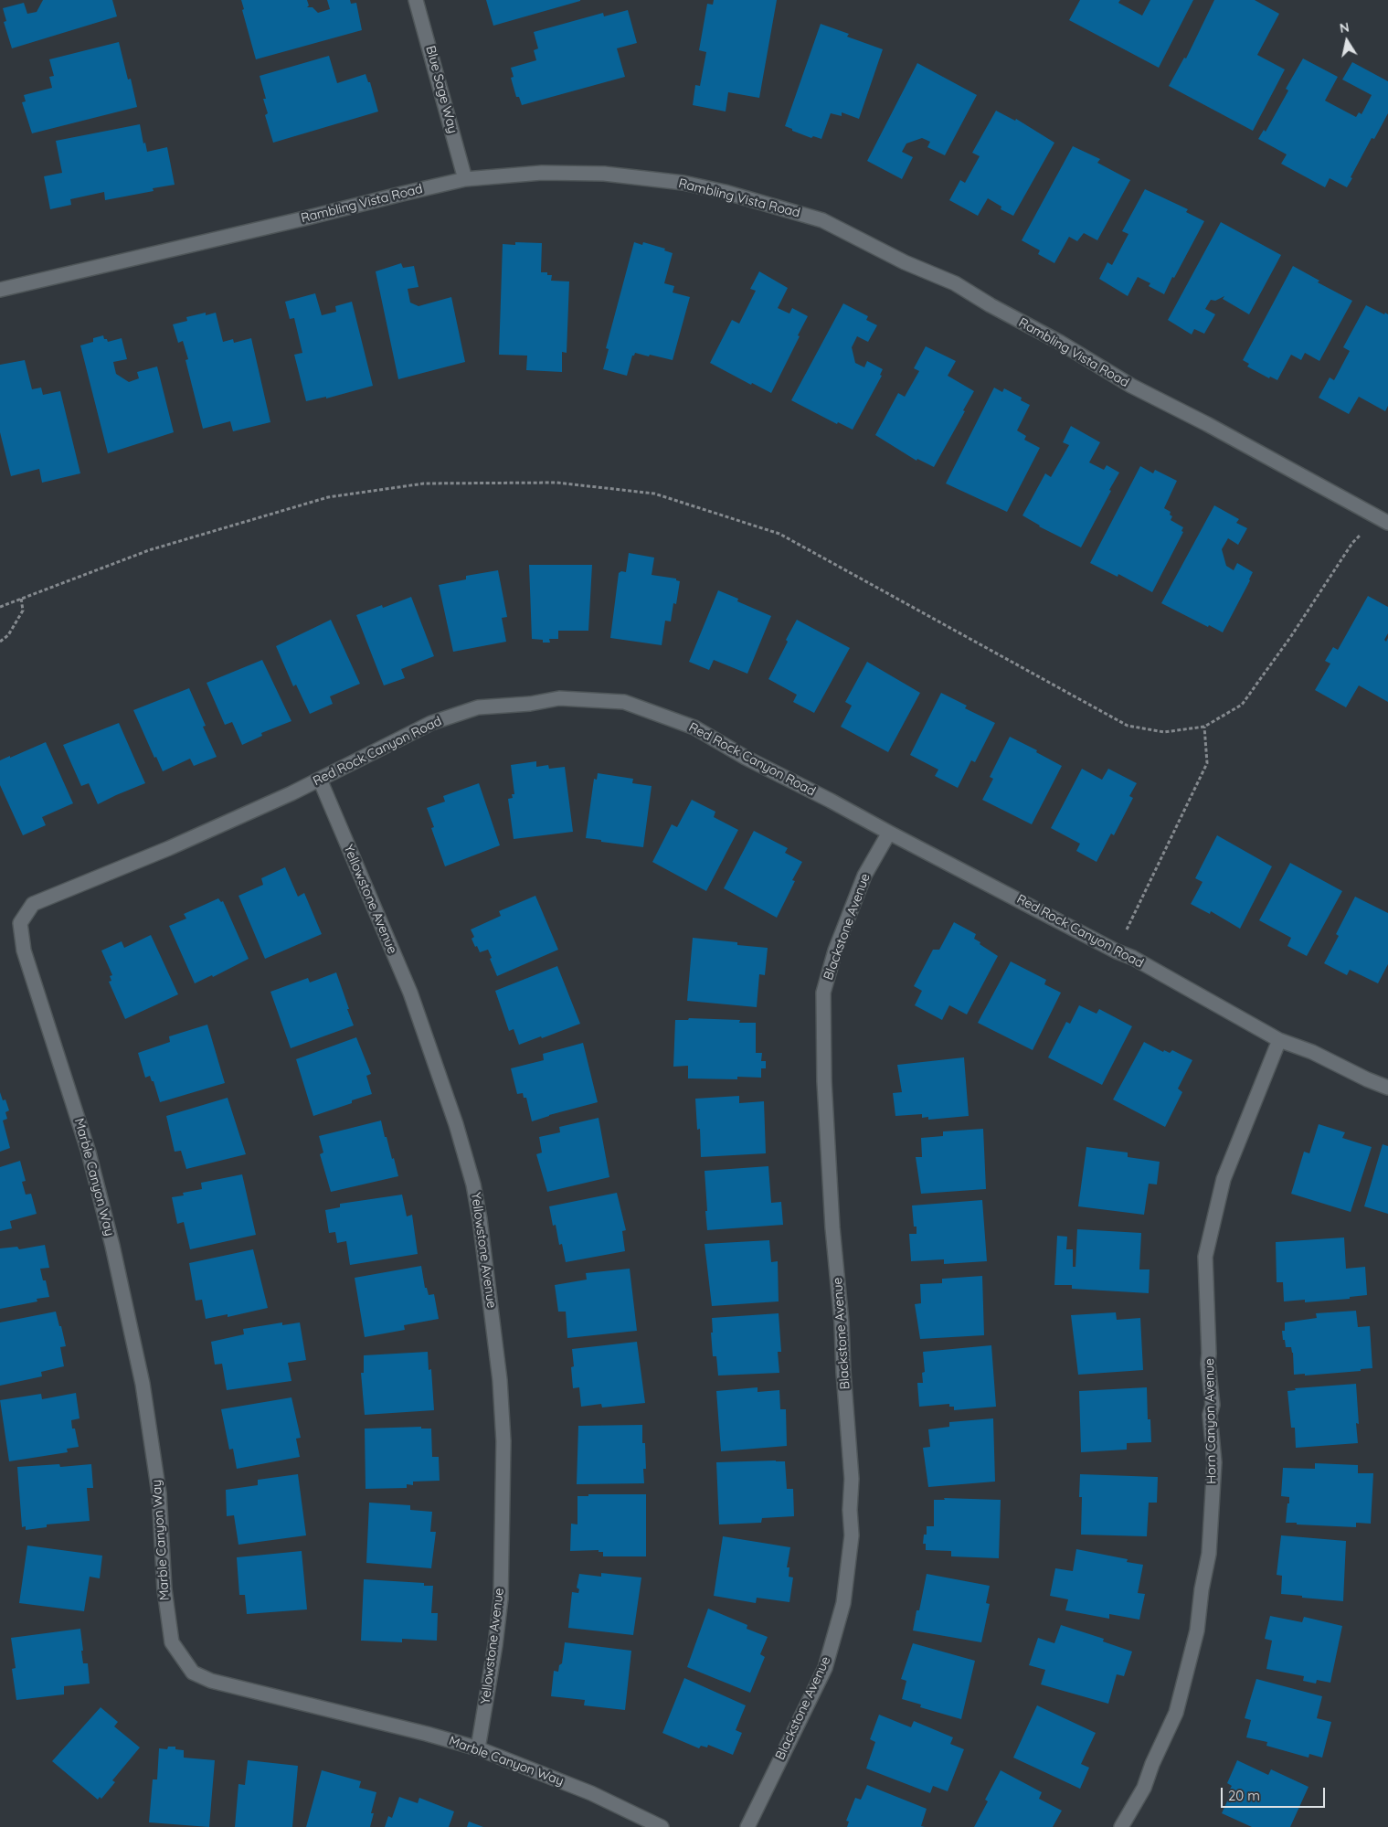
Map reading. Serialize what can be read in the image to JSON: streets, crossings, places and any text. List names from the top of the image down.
{
  "streets": {
    "street": [
      "Blue Sage Way",
      "Rambling Vista Road",
      "Red Rock Canyon Road",
      "Yellowstone Avenue",
      "Blackstone Avenue",
      "Marble Canyon Way",
      "Horn Canyon Avenue"
    ]
  },
  "crossings": [
    ["Blue Sage Way", "Rambling Vista Road"],
    ["Red Rock Canyon Road", "Yellowstone Avenue"],
    ["Red Rock Canyon Road", "Blackstone Avenue"],
    ["Red Rock Canyon Road", "Marble Canyon Way"],
    ["Red Rock Canyon Road", "Horn Canyon Avenue"],
    ["Yellowstone Avenue", "Marble Canyon Way"]
  ],
  "scale_bar": "20 m",
  "north": "top"
}
